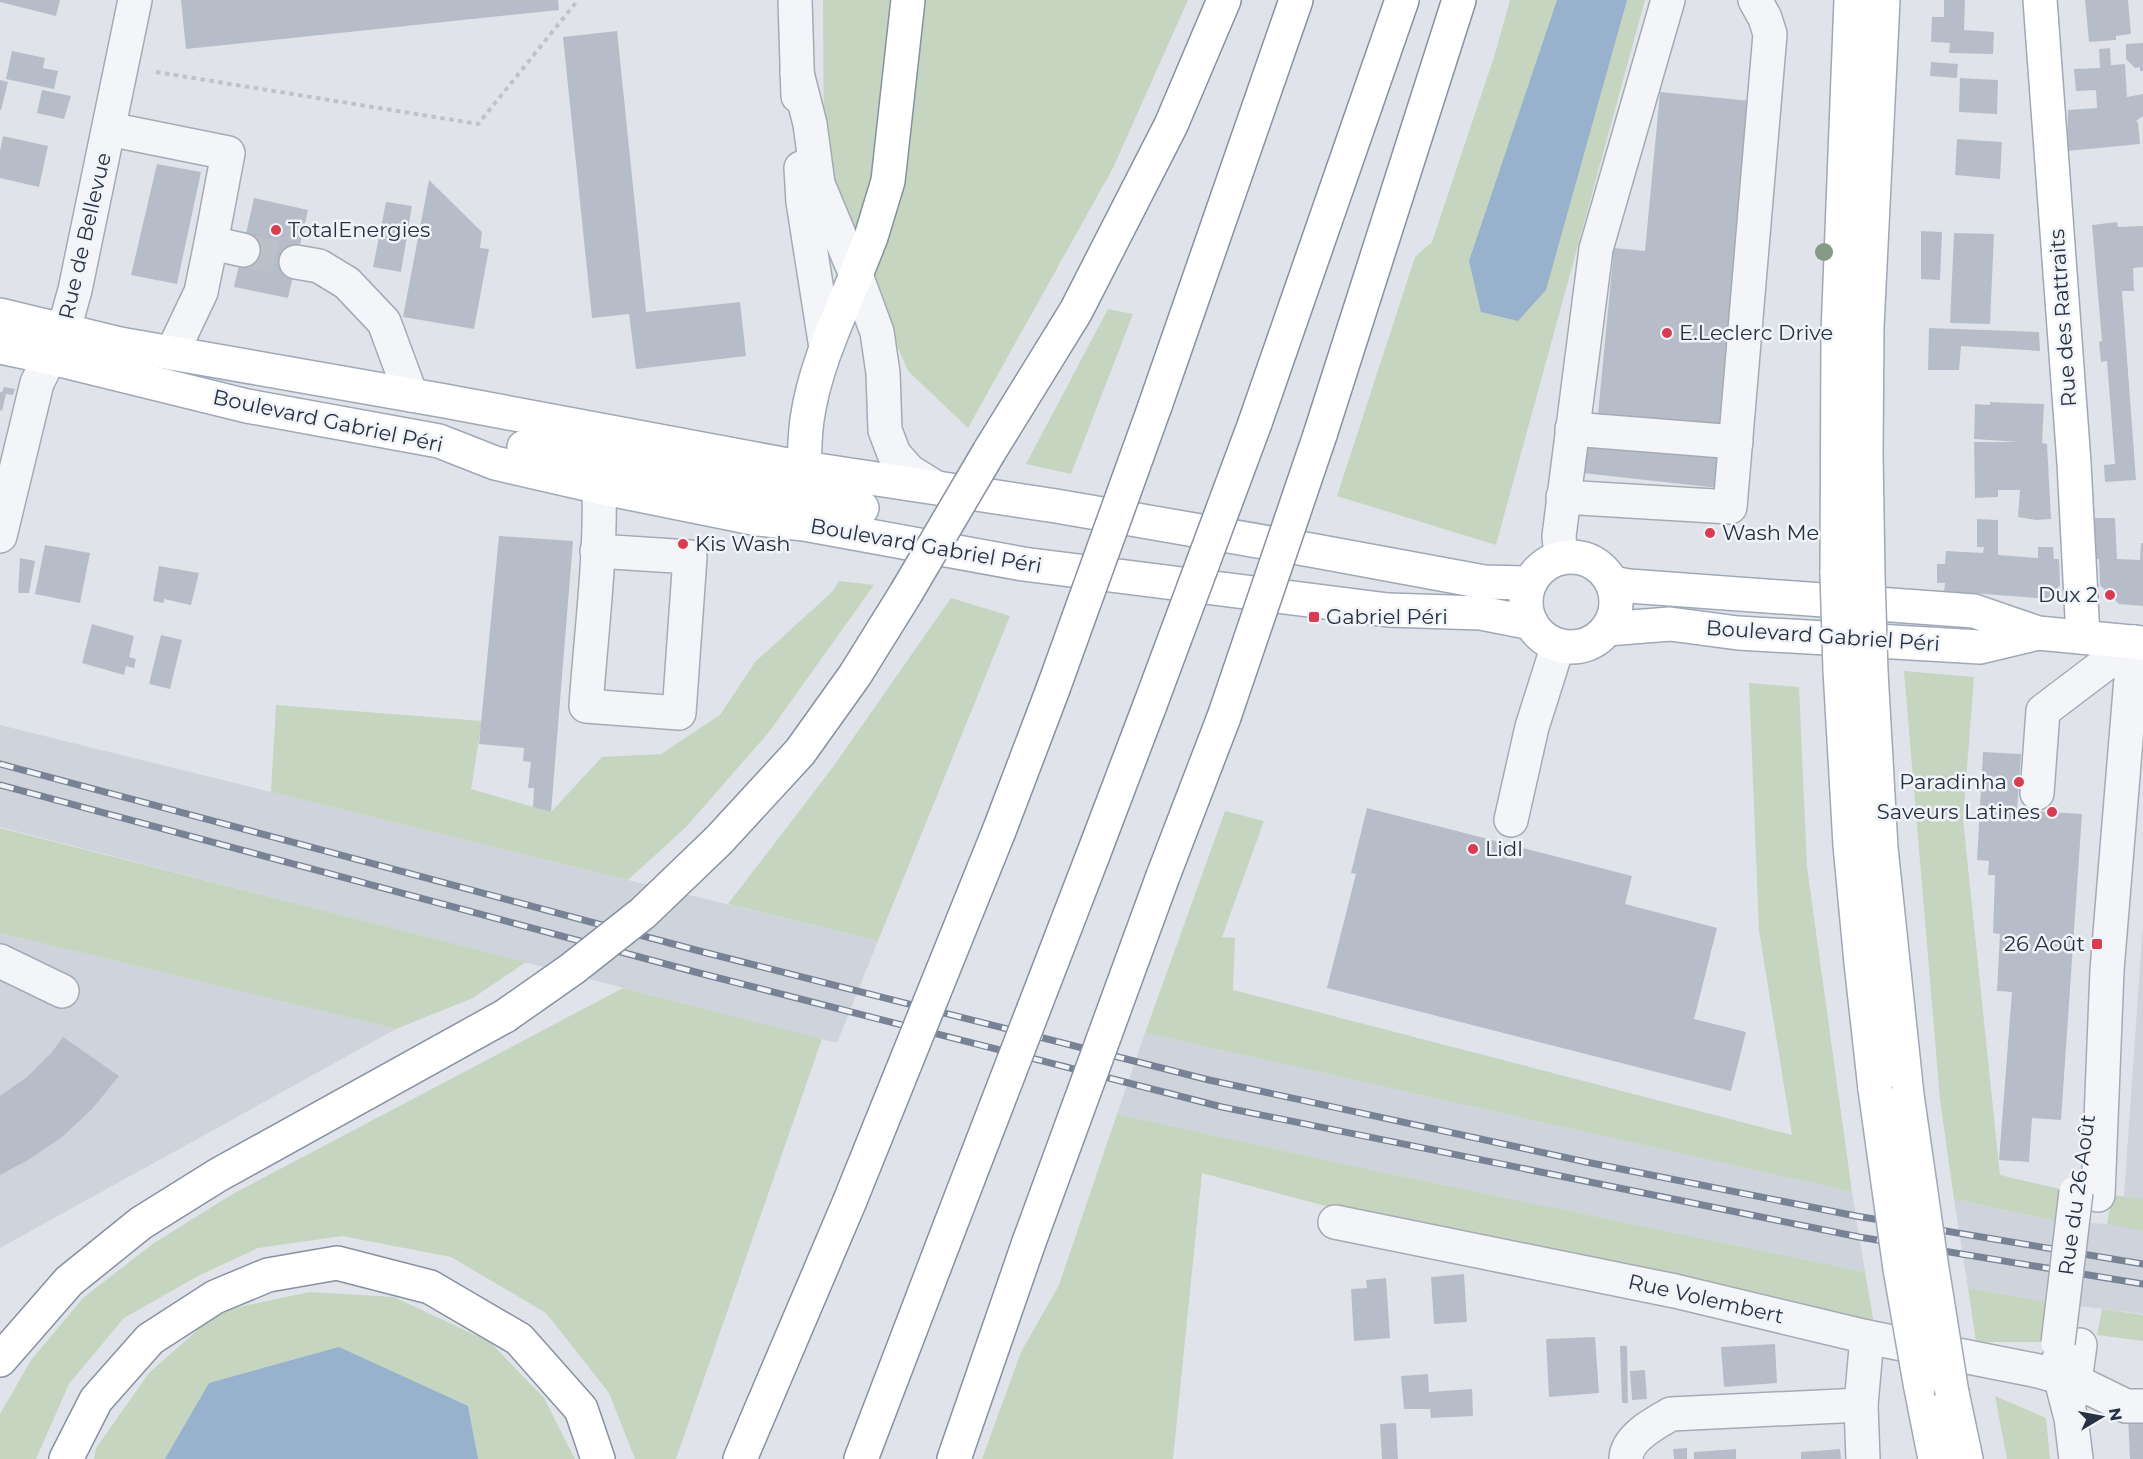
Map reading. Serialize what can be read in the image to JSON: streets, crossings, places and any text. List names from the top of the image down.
{
  "streets": {
    "main road": ["Rue des Rattraits", "Boulevard Gabriel Péri"],
    "street": ["Rue de Bellevue", "Rue du 26 Août", "Rue Volembert"]
  },
  "crossings": [
    ["Rue de Bellevue", "Boulevard Gabriel Péri"],
    ["Rue des Rattraits", "Boulevard Gabriel Péri"],
    ["Boulevard Gabriel Péri", "Rue du 26 Août"],
    ["Rue du 26 Août", "Rue Volembert"]
  ],
  "places": {
    "other": [
      "TotalEnergies",
      "E.Leclerc Drive",
      "Wash Me",
      "Kis Wash",
      "Dux 2",
      "Paradinha",
      "Saveurs Latines",
      "Lidl"
    ],
    "transit": ["Gabriel Péri", "26 Août"]
  },
  "north": "right"
}
